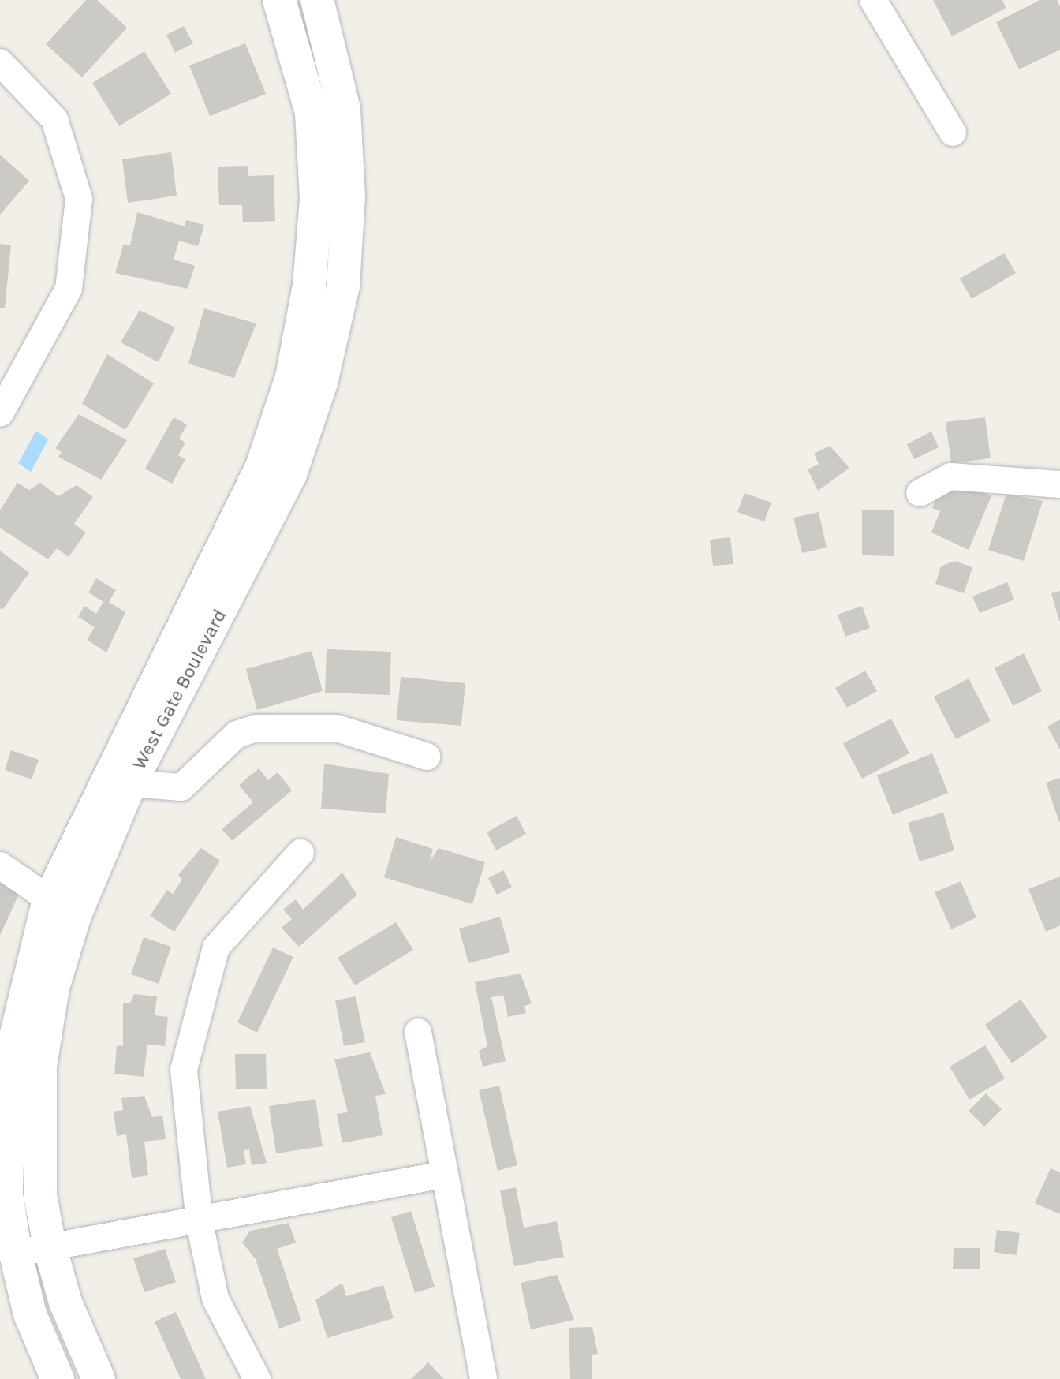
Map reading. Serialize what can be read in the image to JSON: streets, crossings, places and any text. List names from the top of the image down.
{
  "streets": {
    "street": ["West Gate Boulevard"]
  }
}
